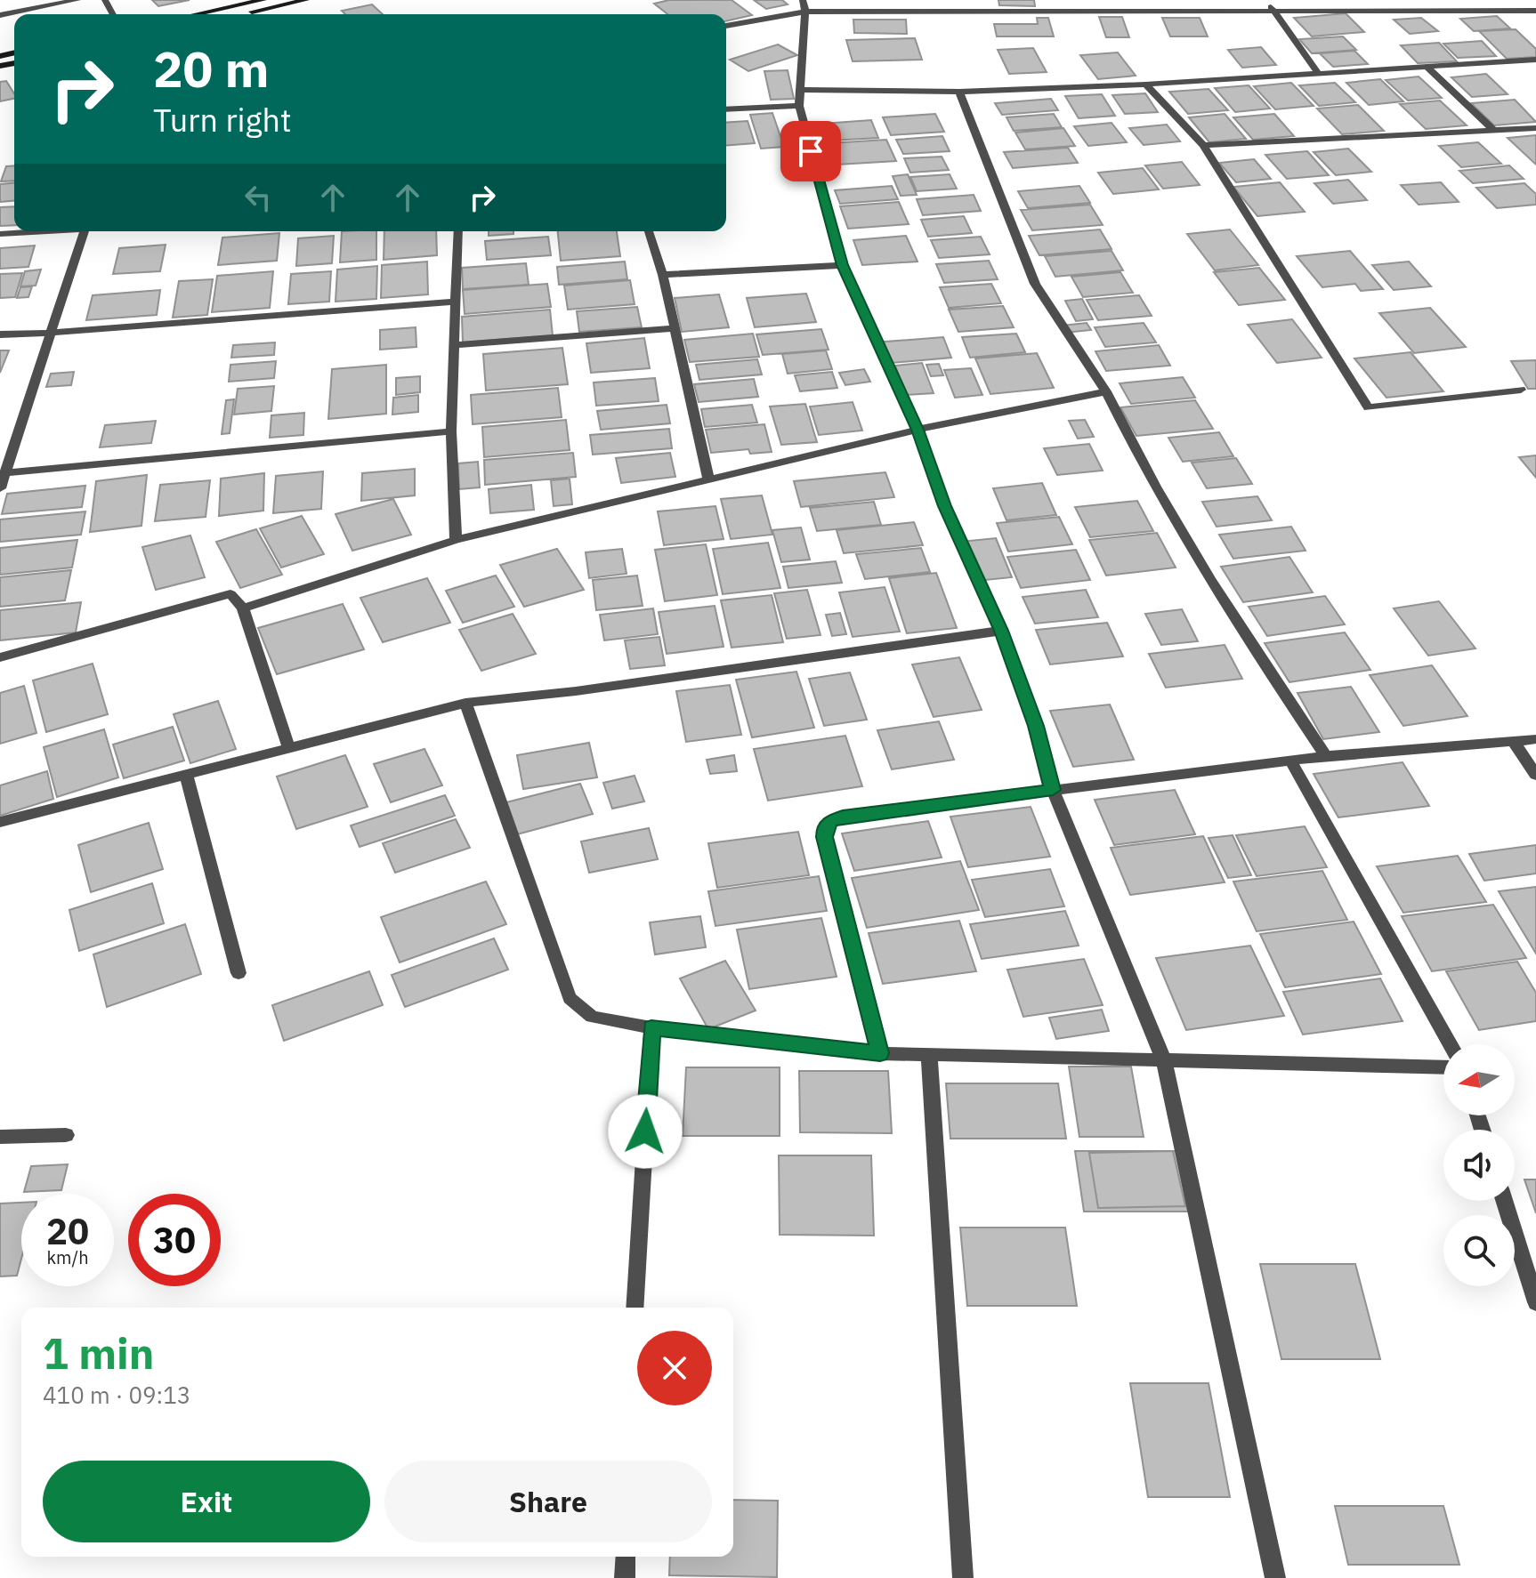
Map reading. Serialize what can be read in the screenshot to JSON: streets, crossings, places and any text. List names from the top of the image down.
{
  "north": "left",
  "page": {
    "turn": ["20 m", "Turn right"],
    "speed": "20 km/h",
    "limit": "30",
    "heading": ["1 min", "410 m · 09:13"],
    "buttons": ["Exit", "Share"]
  }
}
